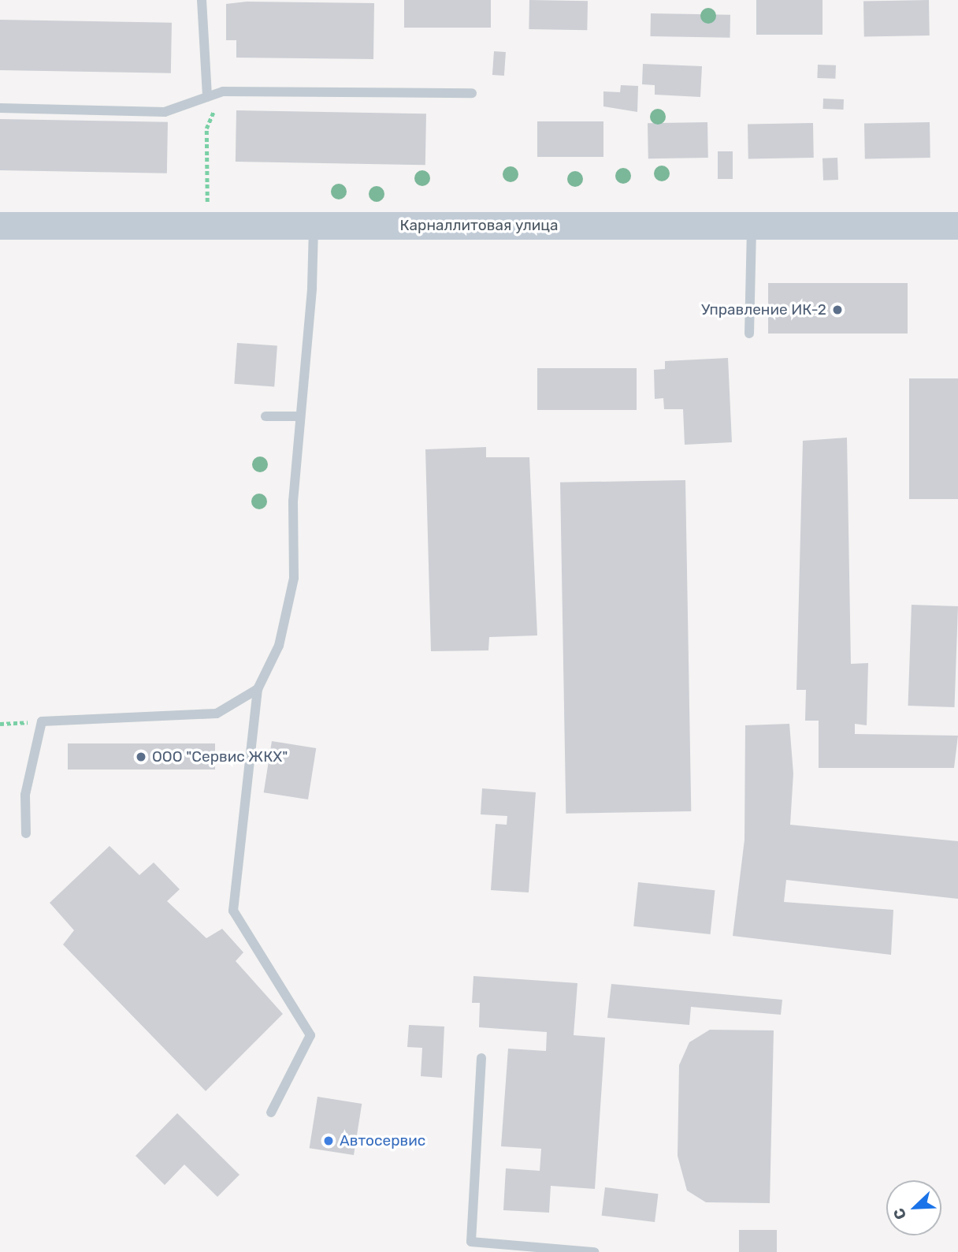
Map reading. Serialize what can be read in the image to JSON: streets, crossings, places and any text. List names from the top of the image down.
{
  "streets": {
    "street": ["Карналлитовая улица"]
  },
  "places": ["Управление ИК-2", "ООО \"Сервис ЖКХ\"", "Автосервис"],
  "north": "bottom left"
}
